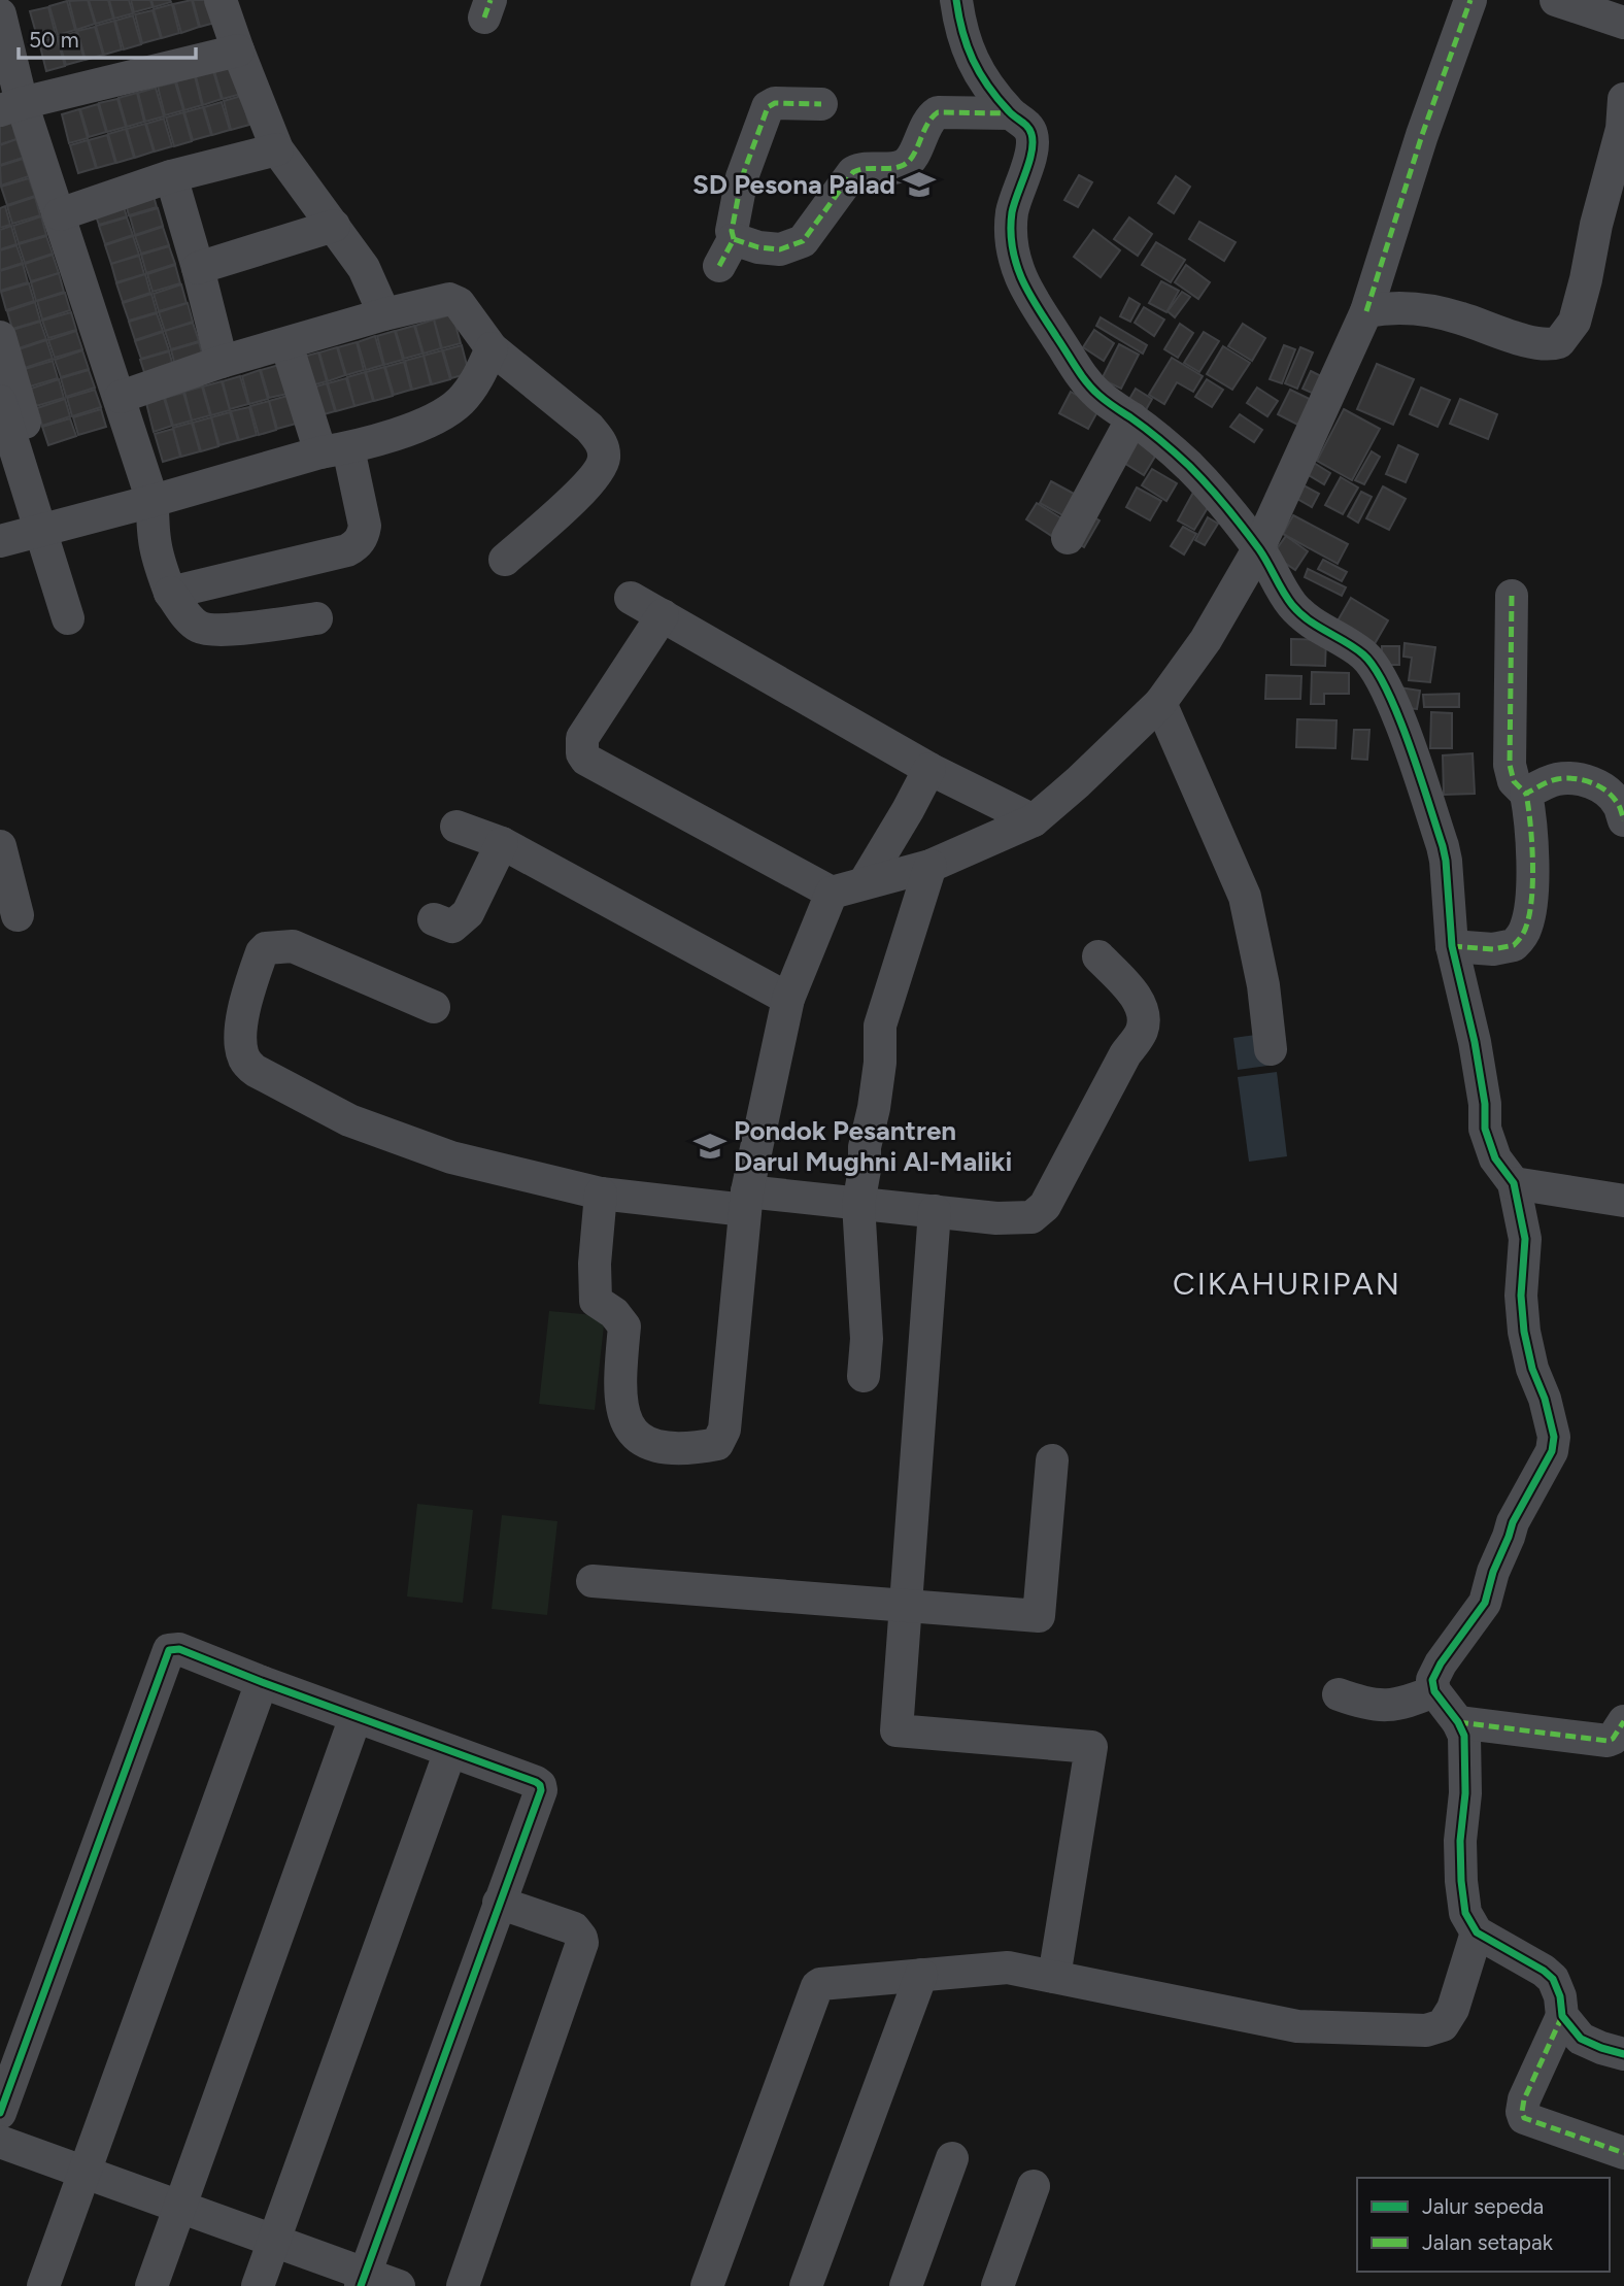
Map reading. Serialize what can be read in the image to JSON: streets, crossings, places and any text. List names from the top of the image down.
{
  "districts": ["CIKAHURIPAN"],
  "places": {
    "school or university": ["SD Pesona Palad", "Pondok Pesantren Darul Mughni Al-Maliki"]
  },
  "legend": ["Jalur sepeda", "Jalan setapak"],
  "scale_bar": "50 m"
}
